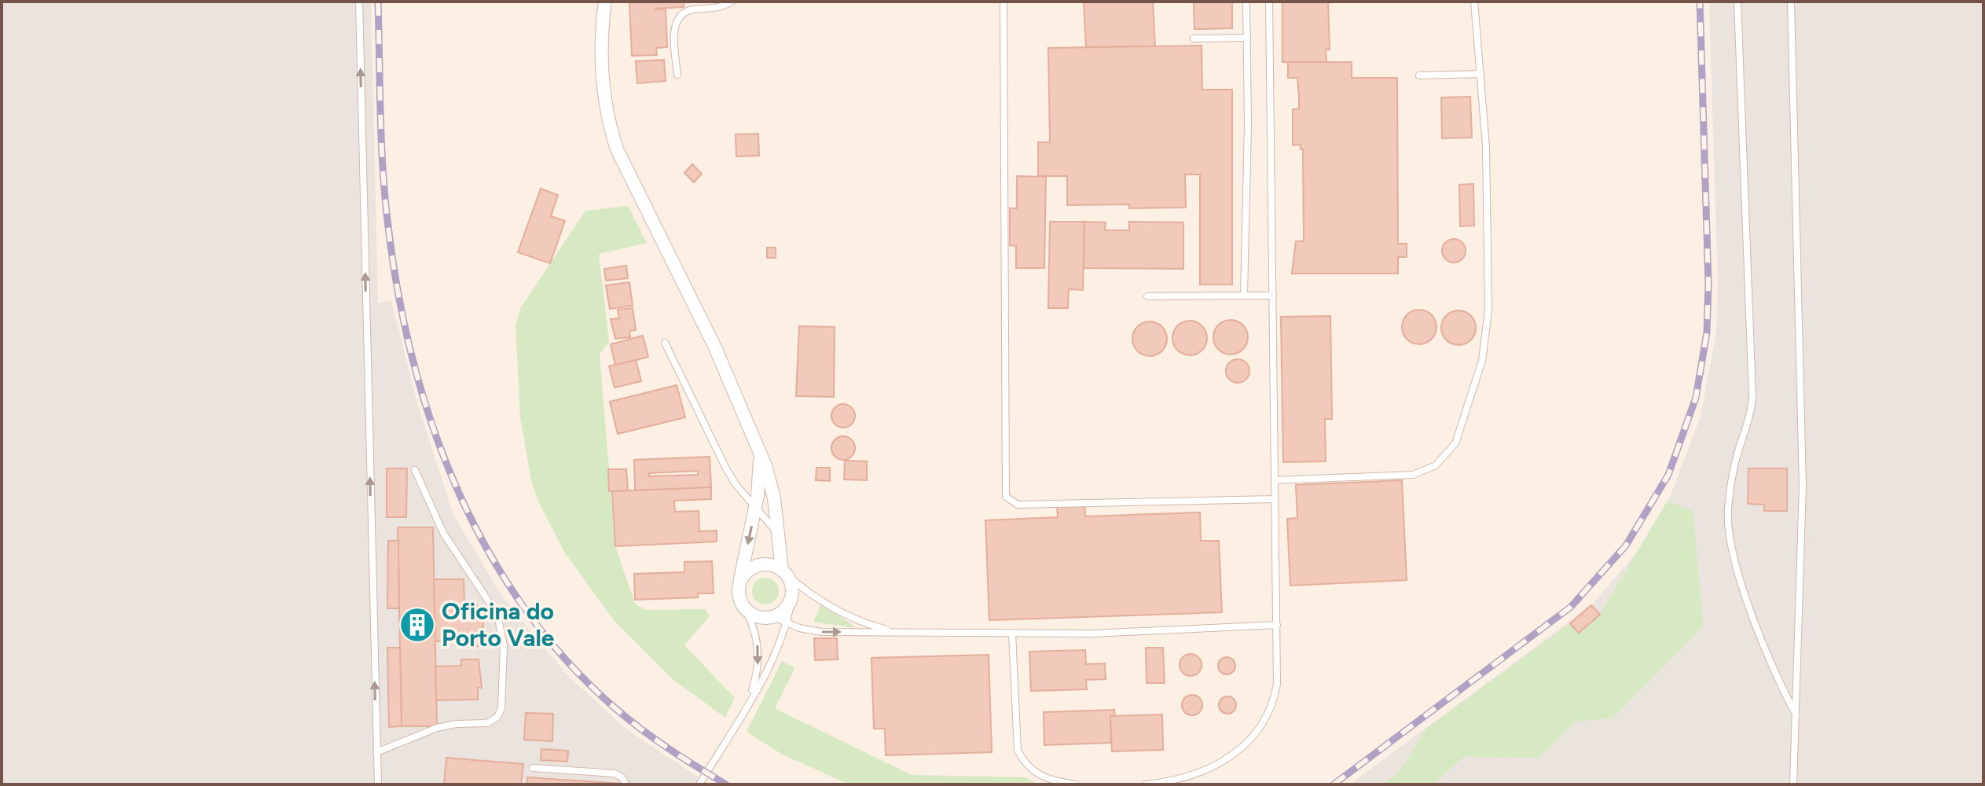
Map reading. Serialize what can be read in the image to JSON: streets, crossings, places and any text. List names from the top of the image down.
{
  "places": {
    "building": ["Oficina do Porto Vale"]
  }
}
